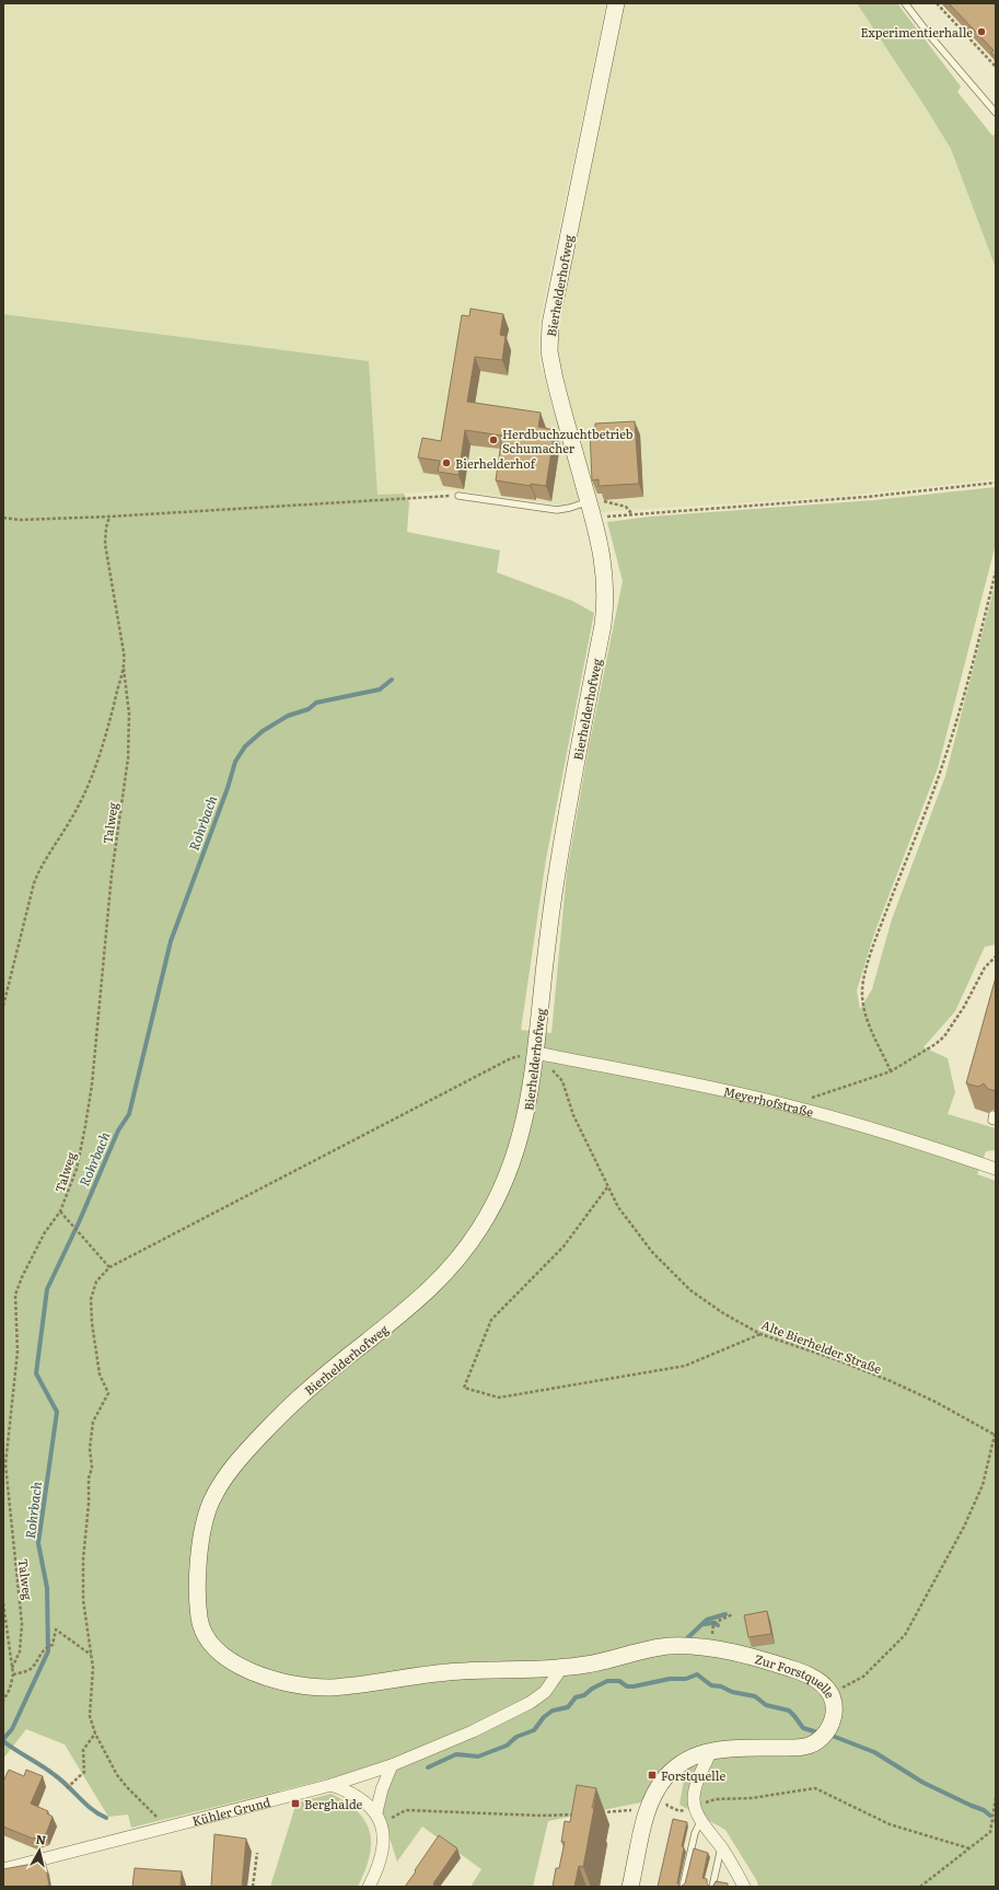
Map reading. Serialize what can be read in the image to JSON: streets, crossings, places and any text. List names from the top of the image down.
{
  "streets": {
    "street": [
      "Bierhelderhofweg",
      "Meyerhofstraße",
      "Zur Forstquelle",
      "Kühler Grund"
    ],
    "path": ["Talweg", "Alte Bierhelder Straße"]
  },
  "crossings": [
    ["Bierhelderhofweg", "Meyerhofstraße"],
    ["Bierhelderhofweg", "Alte Bierhelder Straße"],
    ["Bierhelderhofweg", "Zur Forstquelle"],
    ["Bierhelderhofweg", "Kühler Grund"],
    ["Meyerhofstraße", "Alte Bierhelder Straße"],
    ["Zur Forstquelle", "Kühler Grund"]
  ],
  "water": ["Rohrbach"],
  "places": {
    "other": ["Experimentierhalle", "Herdbuchzuchtbetrieb Schumacher", "Bierhelderhof"],
    "transit": ["Forstquelle", "Berghalde"]
  },
  "north": "top"
}
